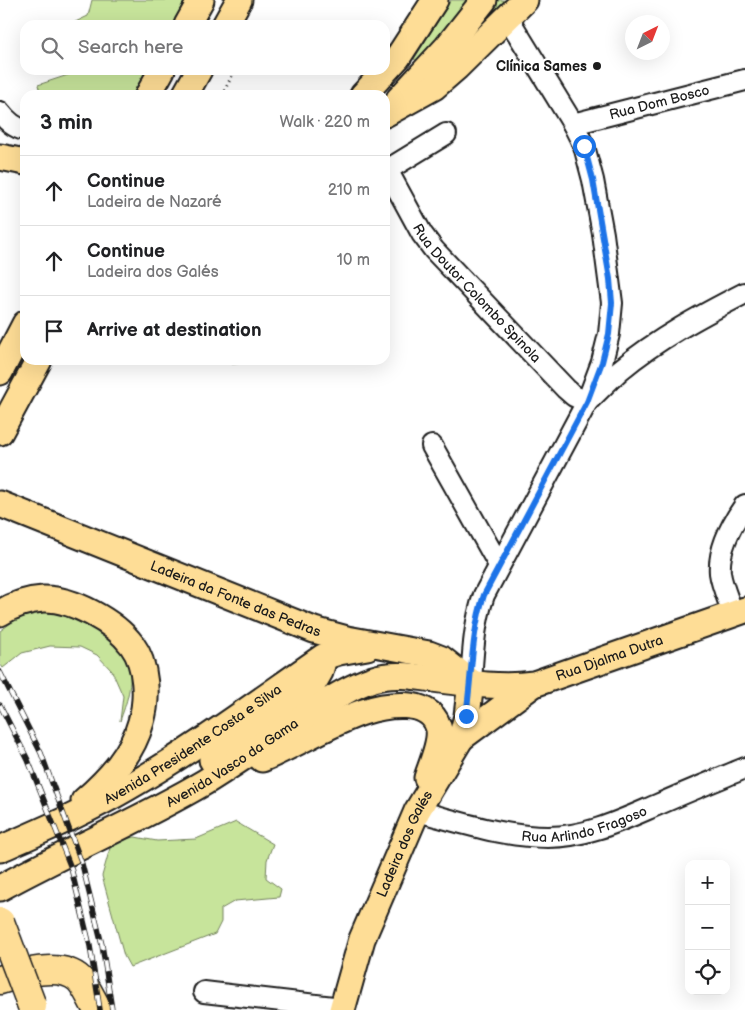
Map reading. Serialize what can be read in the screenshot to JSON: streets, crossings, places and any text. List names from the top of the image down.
{
  "streets": {
    "main road": [
      "Ladeira da Fonte das Pedras",
      "Rua Djalma Dutra",
      "Avenida Presidente Costa e Silva",
      "Avenida Vasco da Gama",
      "Ladeira dos Galés"
    ],
    "street": ["Rua Dom Bosco", "Rua Doutor Colombo Spinola", "Rua Arlindo Fragoso"]
  },
  "crossings": [
    ["Ladeira da Fonte das Pedras", "Rua Djalma Dutra"],
    ["Ladeira da Fonte das Pedras", "Avenida Presidente Costa e Silva"],
    ["Ladeira da Fonte das Pedras", "Avenida Vasco da Gama"],
    ["Ladeira da Fonte das Pedras", "Ladeira dos Galés"],
    ["Rua Djalma Dutra", "Avenida Vasco da Gama"],
    ["Rua Djalma Dutra", "Ladeira dos Galés"],
    ["Avenida Vasco da Gama", "Ladeira dos Galés"],
    ["Rua Arlindo Fragoso", "Ladeira dos Galés"]
  ],
  "places": ["Clínica Sames"],
  "north": "top right",
  "page": {
    "search": "Search here",
    "heading": ["3 min", "Walk · 220 m"],
    "list": [
      ["Continue", "Ladeira de Nazaré", "210 m"],
      ["Continue", "Ladeira dos Galés", "10 m"],
      "Arrive at destination"
    ],
    "map_buttons": ["+", "−"]
  }
}
